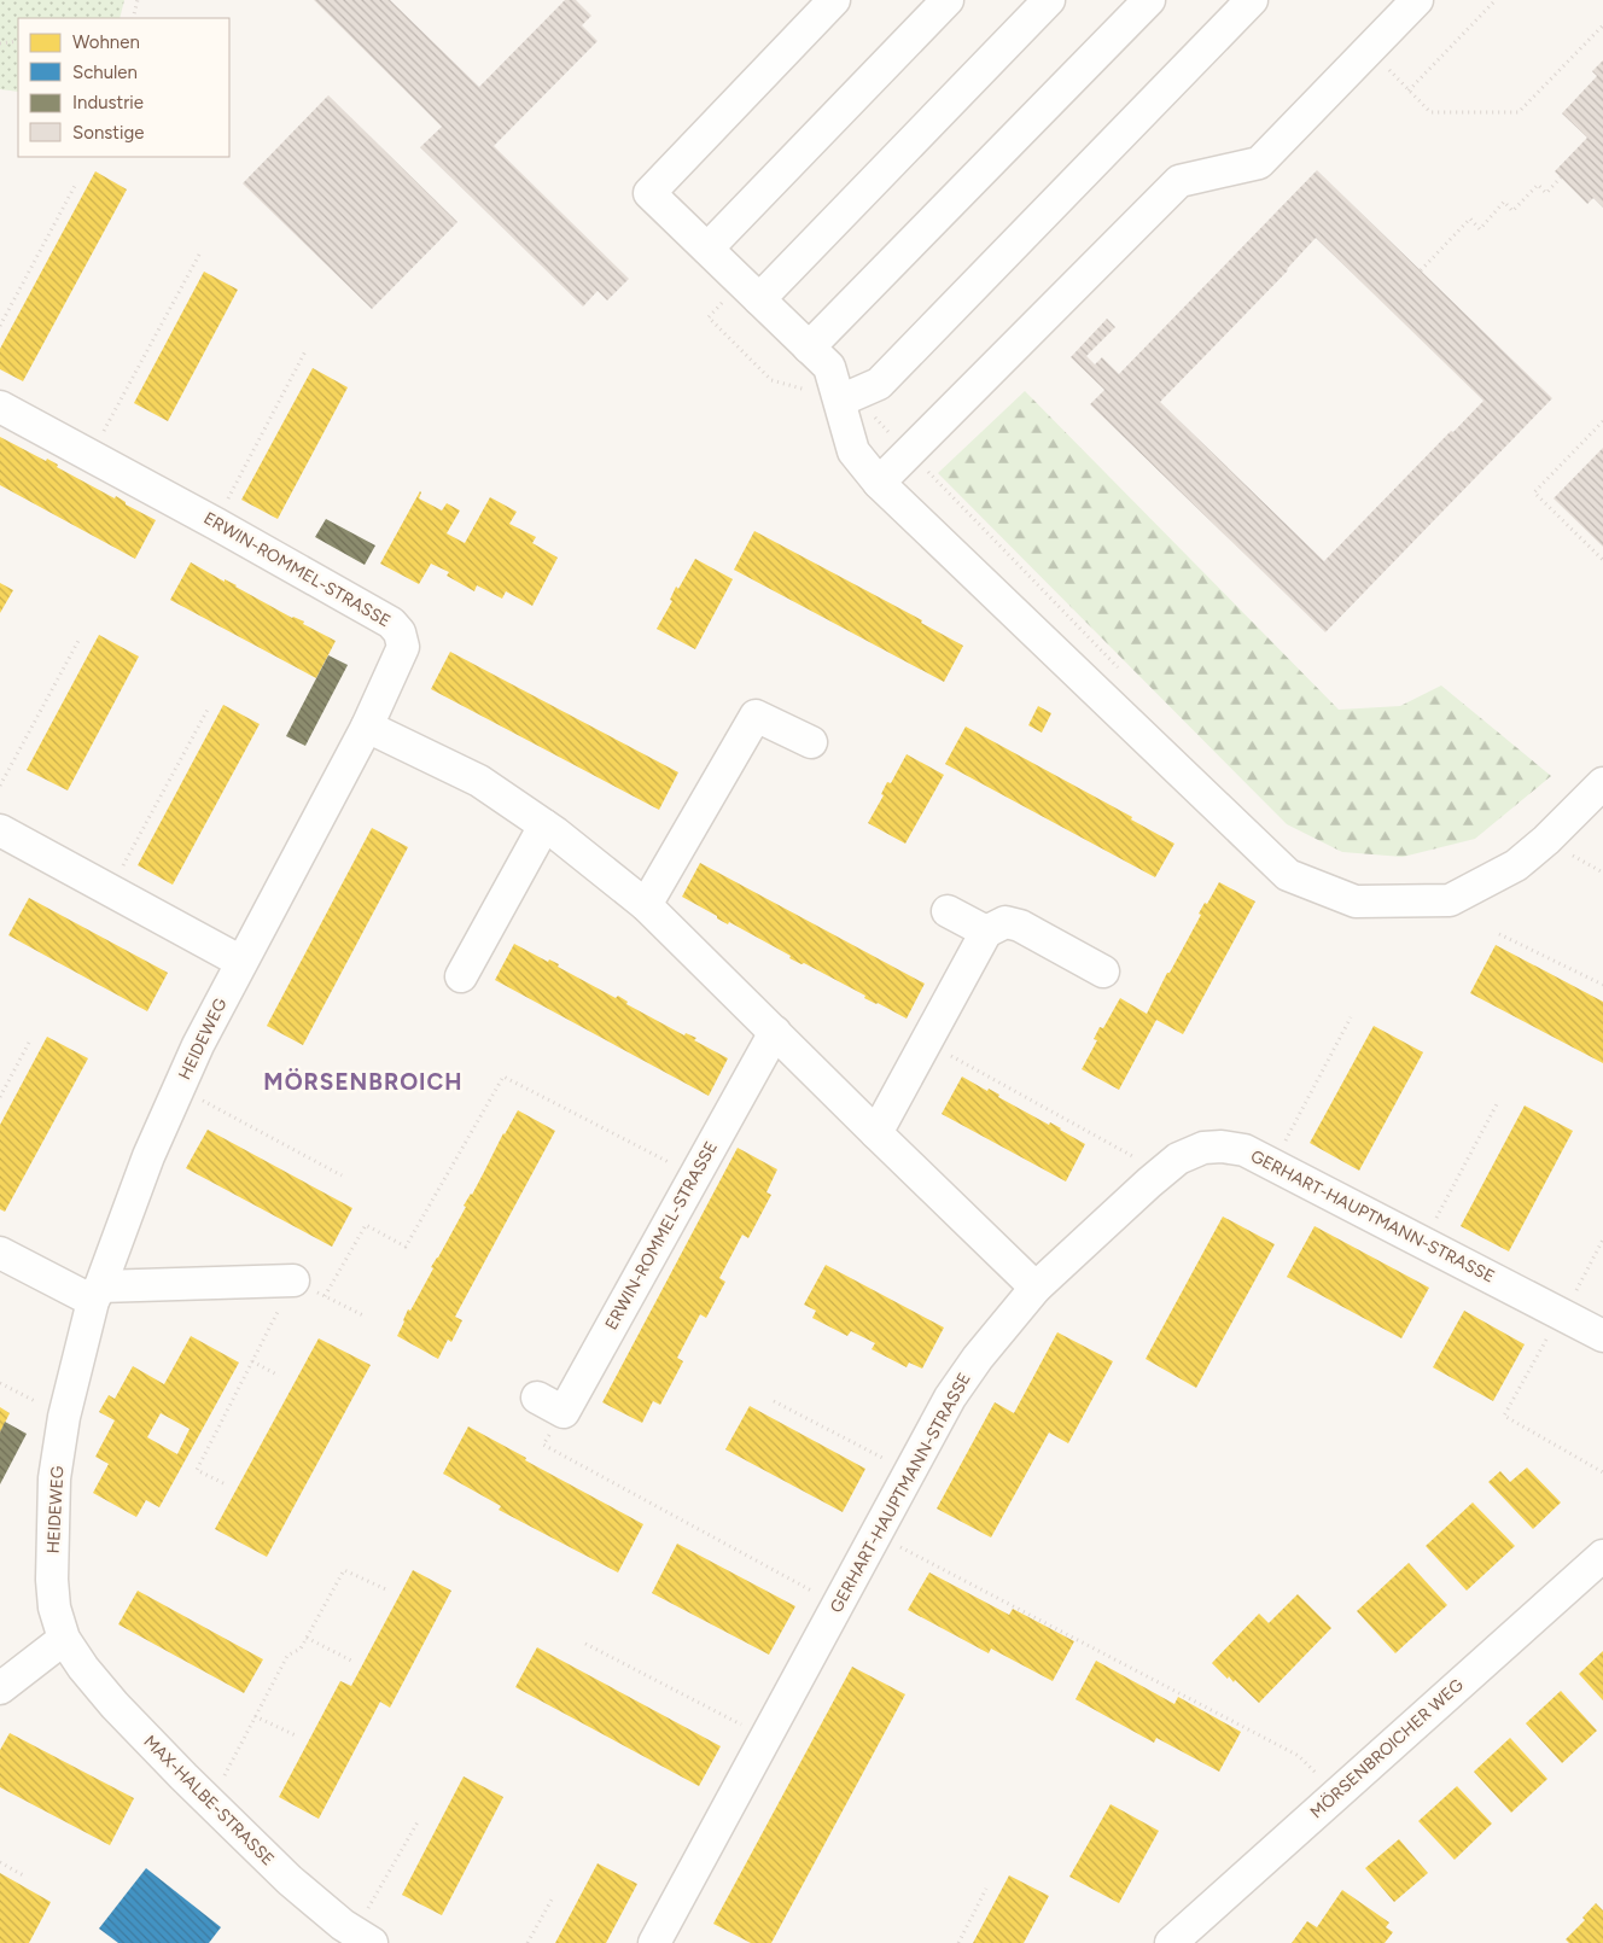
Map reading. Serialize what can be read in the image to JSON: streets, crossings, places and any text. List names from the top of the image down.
{
  "streets": {
    "street": [
      "ERWIN-ROMMEL-STRASSE",
      "HEIDEWEG",
      "GERHART-HAUPTMANN-STRASSE",
      "MÖRSENBROICHER WEG",
      "MAX-HALBE-STRASSE"
    ]
  },
  "crossings": [
    ["ERWIN-ROMMEL-STRASSE", "HEIDEWEG"],
    ["HEIDEWEG", "MAX-HALBE-STRASSE"]
  ],
  "districts": ["MÖRSENBROICH"],
  "legend": [
    "Wohnen",
    "Schulen",
    "Industrie",
    "Sonstige"
  ]
}
